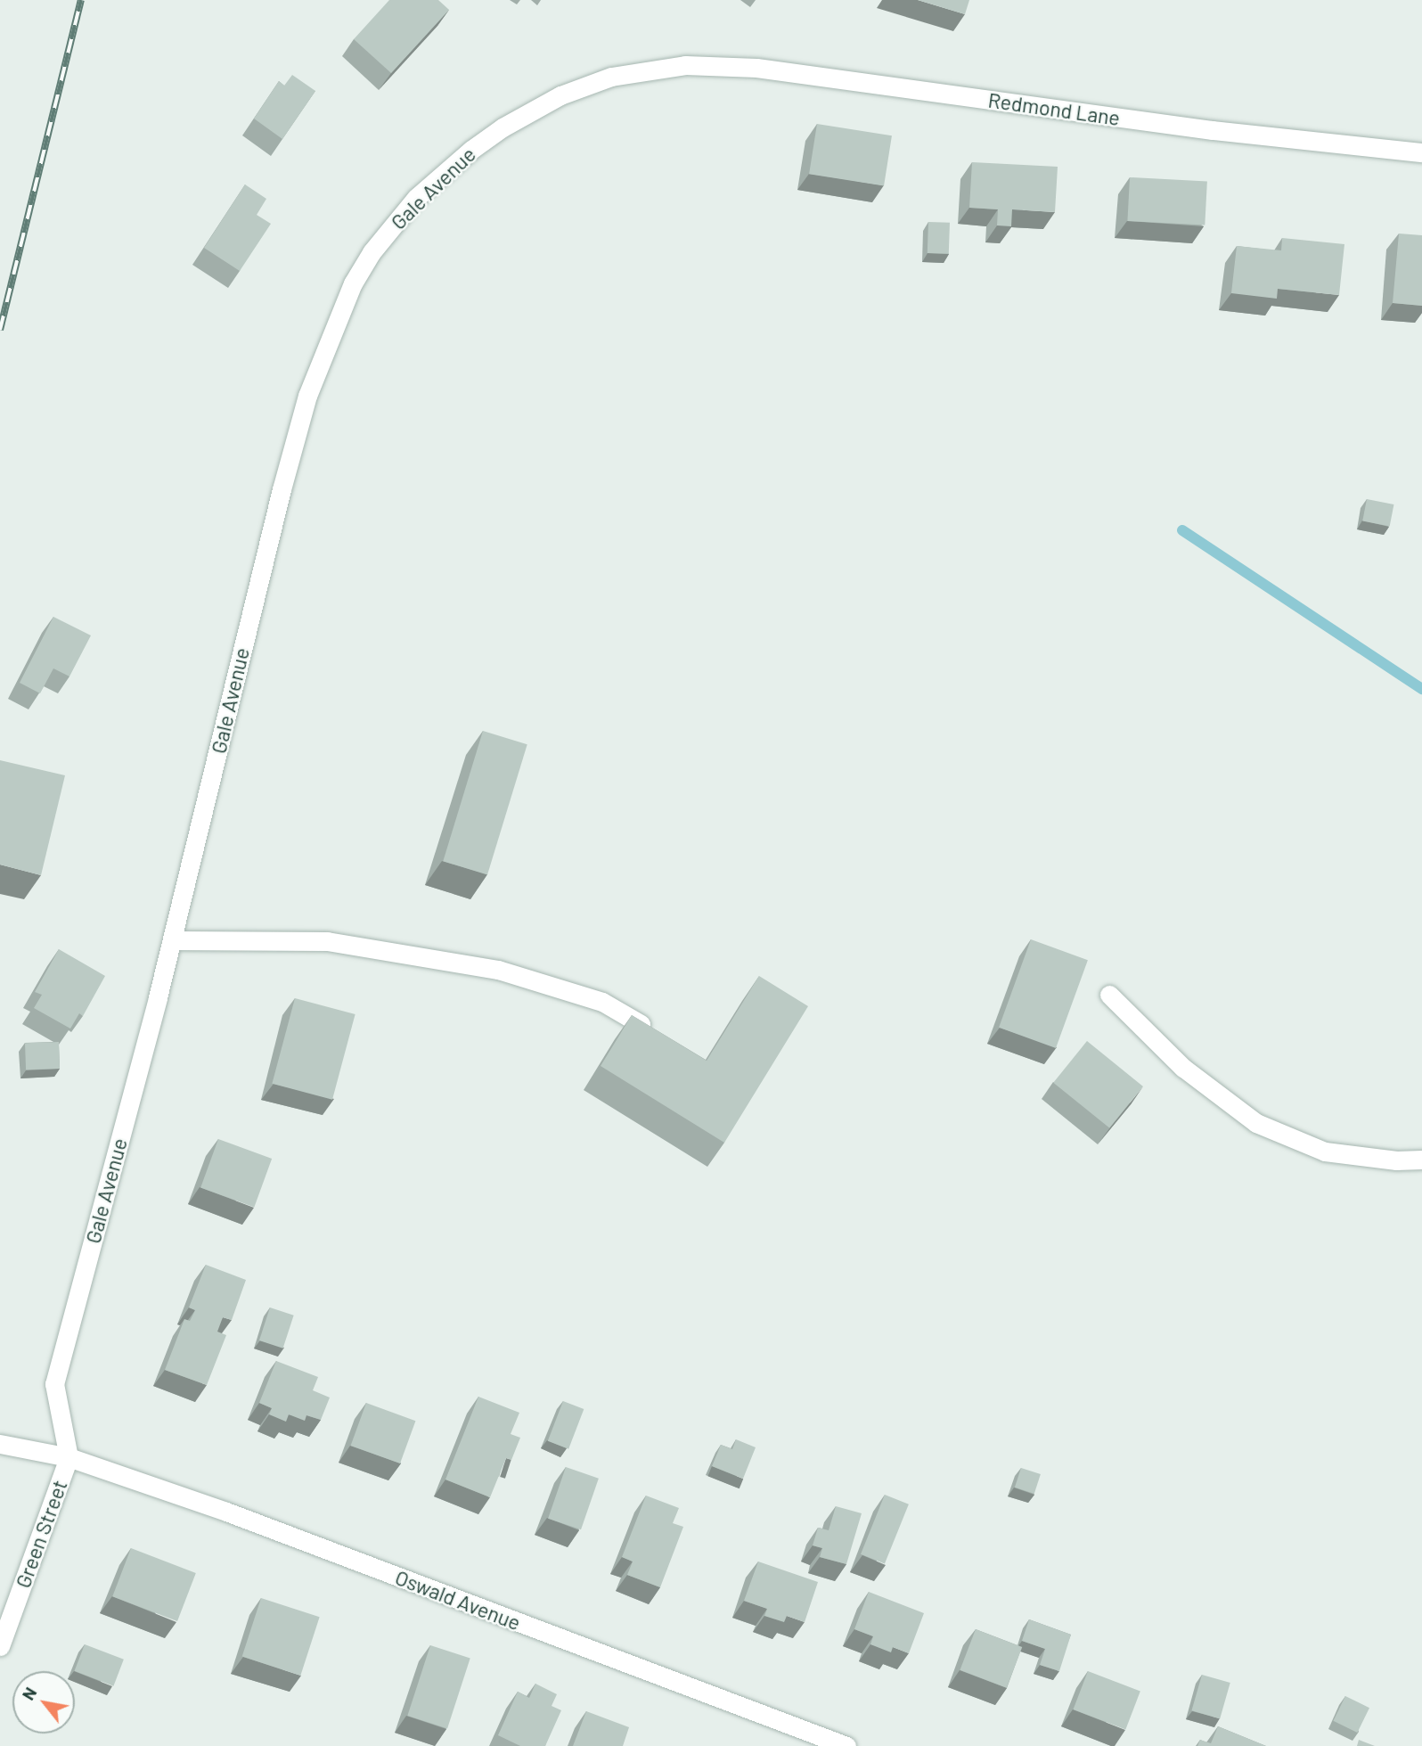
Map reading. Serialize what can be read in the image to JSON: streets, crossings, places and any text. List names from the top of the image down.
{
  "streets": {
    "street": [
      "Redmond Lane",
      "Gale Avenue",
      "Green Street",
      "Oswald Avenue"
    ]
  },
  "crossings": [
    ["Redmond Lane", "Gale Avenue"],
    ["Gale Avenue", "Green Street"],
    ["Gale Avenue", "Oswald Avenue"],
    ["Green Street", "Oswald Avenue"]
  ],
  "north": "top left"
}
